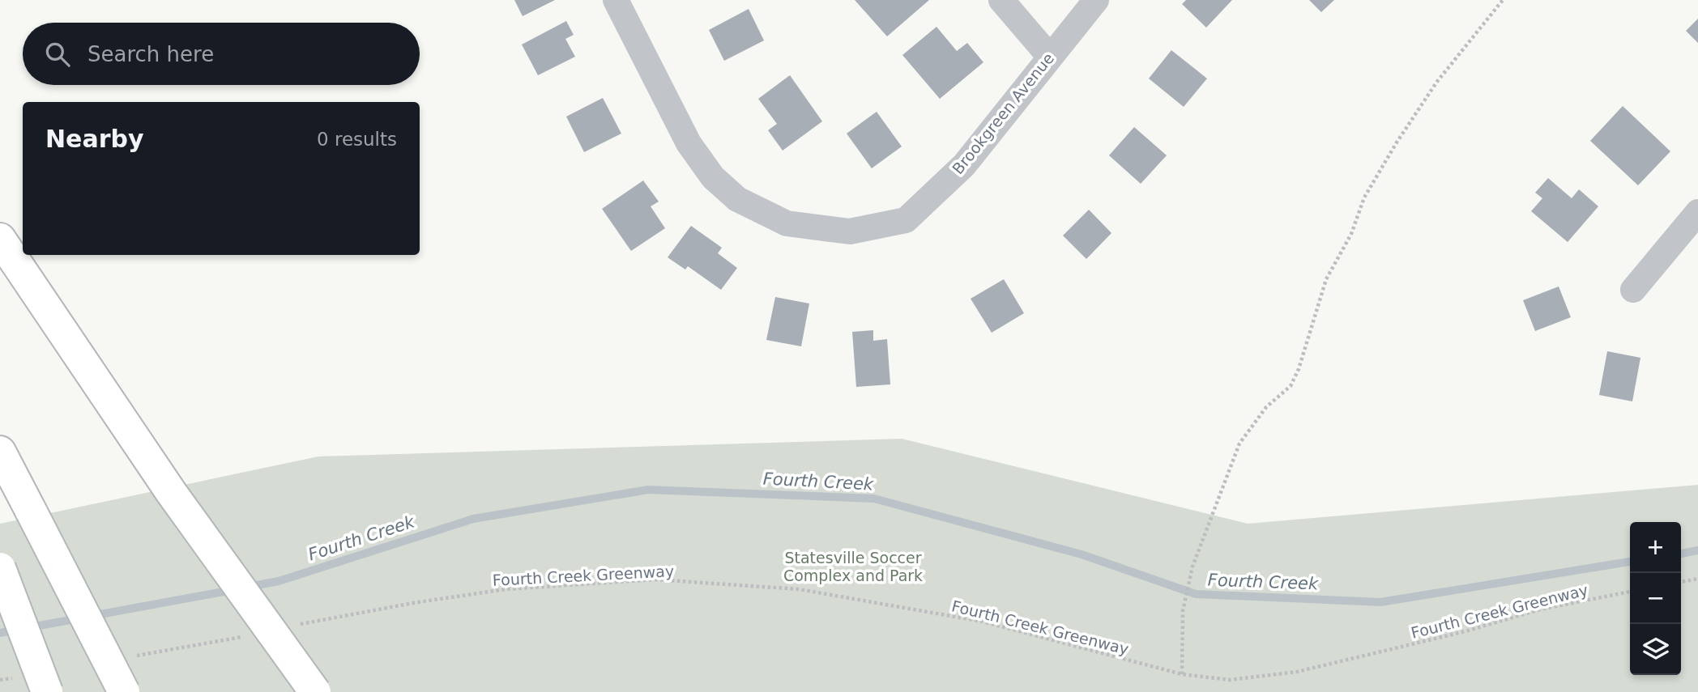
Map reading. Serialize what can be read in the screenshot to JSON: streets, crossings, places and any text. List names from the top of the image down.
{
  "streets": {
    "street": ["Brookgreen Avenue"],
    "path": ["Fourth Creek Greenway"]
  },
  "water": ["Fourth Creek"],
  "parks": ["Statesville Soccer Complex and Park"],
  "page": {
    "search": "Search here",
    "heading": ["Nearby", "0 results"],
    "map_buttons": ["+", "−"]
  }
}
